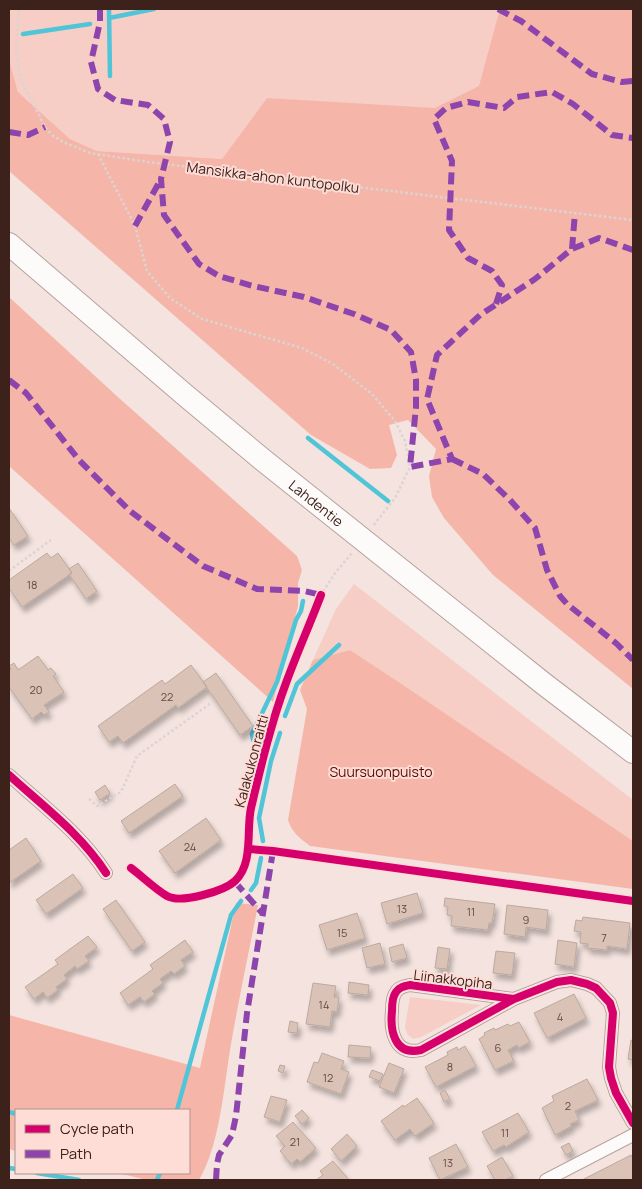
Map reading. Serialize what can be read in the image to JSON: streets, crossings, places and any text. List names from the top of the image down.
{
  "streets": {
    "highway": ["Lahdentie"],
    "street": ["Liinakkopiha"],
    "path": ["Mansikka-ahon kuntopolku"],
    "cycle path": ["Kalakukonraitti"]
  },
  "parks": ["Suursuonpuisto"],
  "house_numbers": [
    "18",
    "20",
    "22",
    "24",
    "13",
    "11",
    "9",
    "15",
    "7",
    "14",
    "4",
    "6",
    "8",
    "12",
    "2",
    "11",
    "21",
    "13"
  ],
  "legend": ["Cycle path", "Path"]
}
